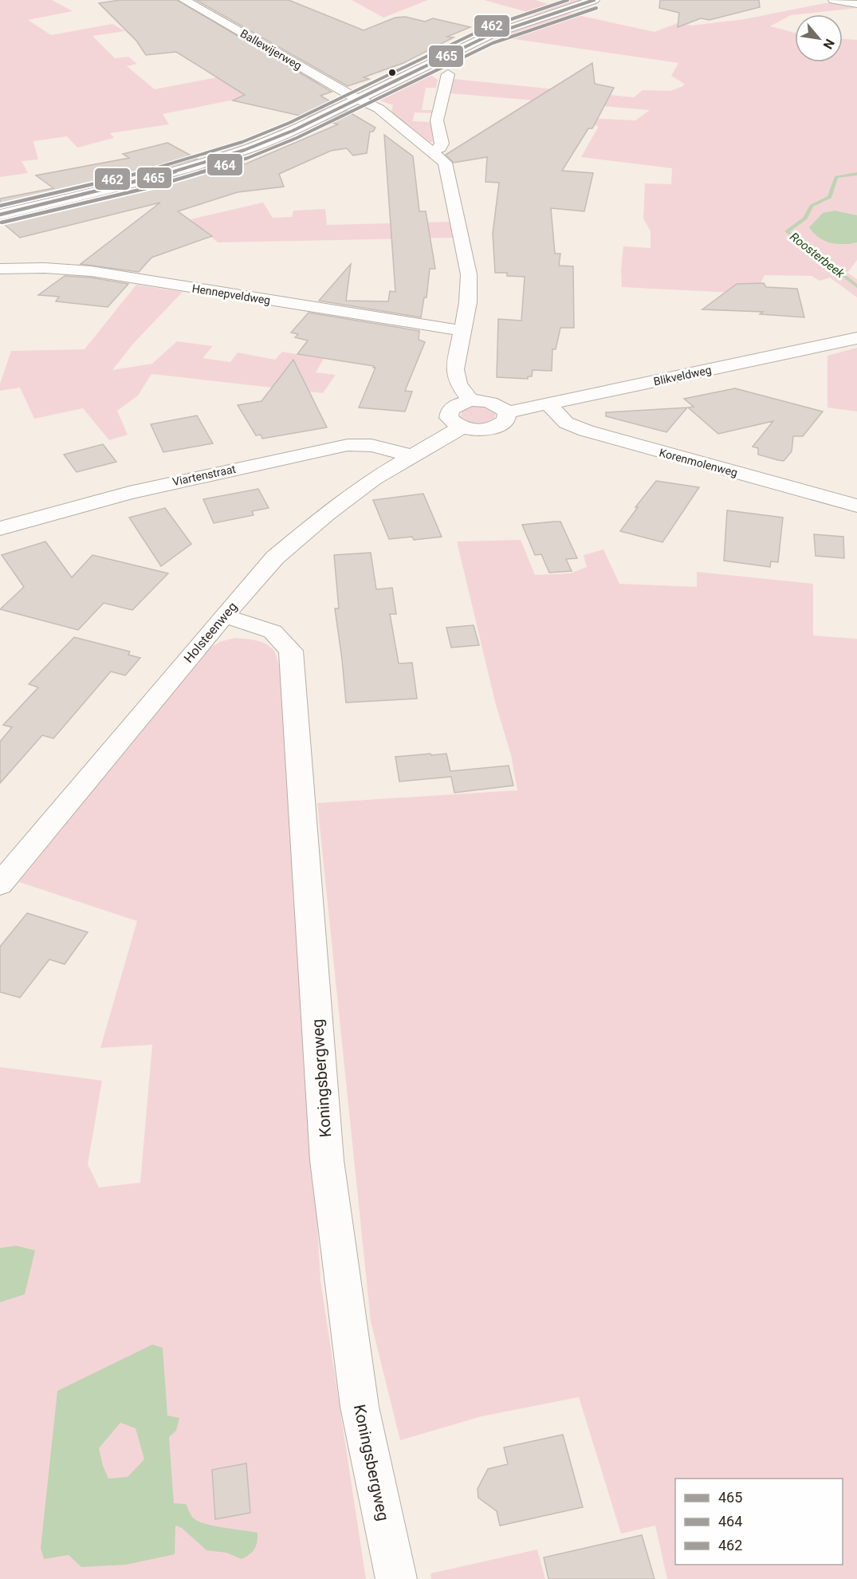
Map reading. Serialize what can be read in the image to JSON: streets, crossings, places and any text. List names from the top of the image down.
{
  "streets": {
    "street": [
      "Ballewijerweg",
      "Hennepveldweg",
      "Blikveldweg",
      "Korenmolenweg",
      "Viartenstraat",
      "Holsteenweg",
      "Koningsbergweg"
    ]
  },
  "crossings": [
    ["Blikveldweg", "Korenmolenweg"],
    ["Viartenstraat", "Holsteenweg"],
    ["Holsteenweg", "Koningsbergweg"]
  ],
  "water": ["Roosterbeek"],
  "lines": ["transit line 465", "transit line 462", "transit line 464"],
  "legend": ["465", "464", "462"],
  "north": "bottom right"
}
